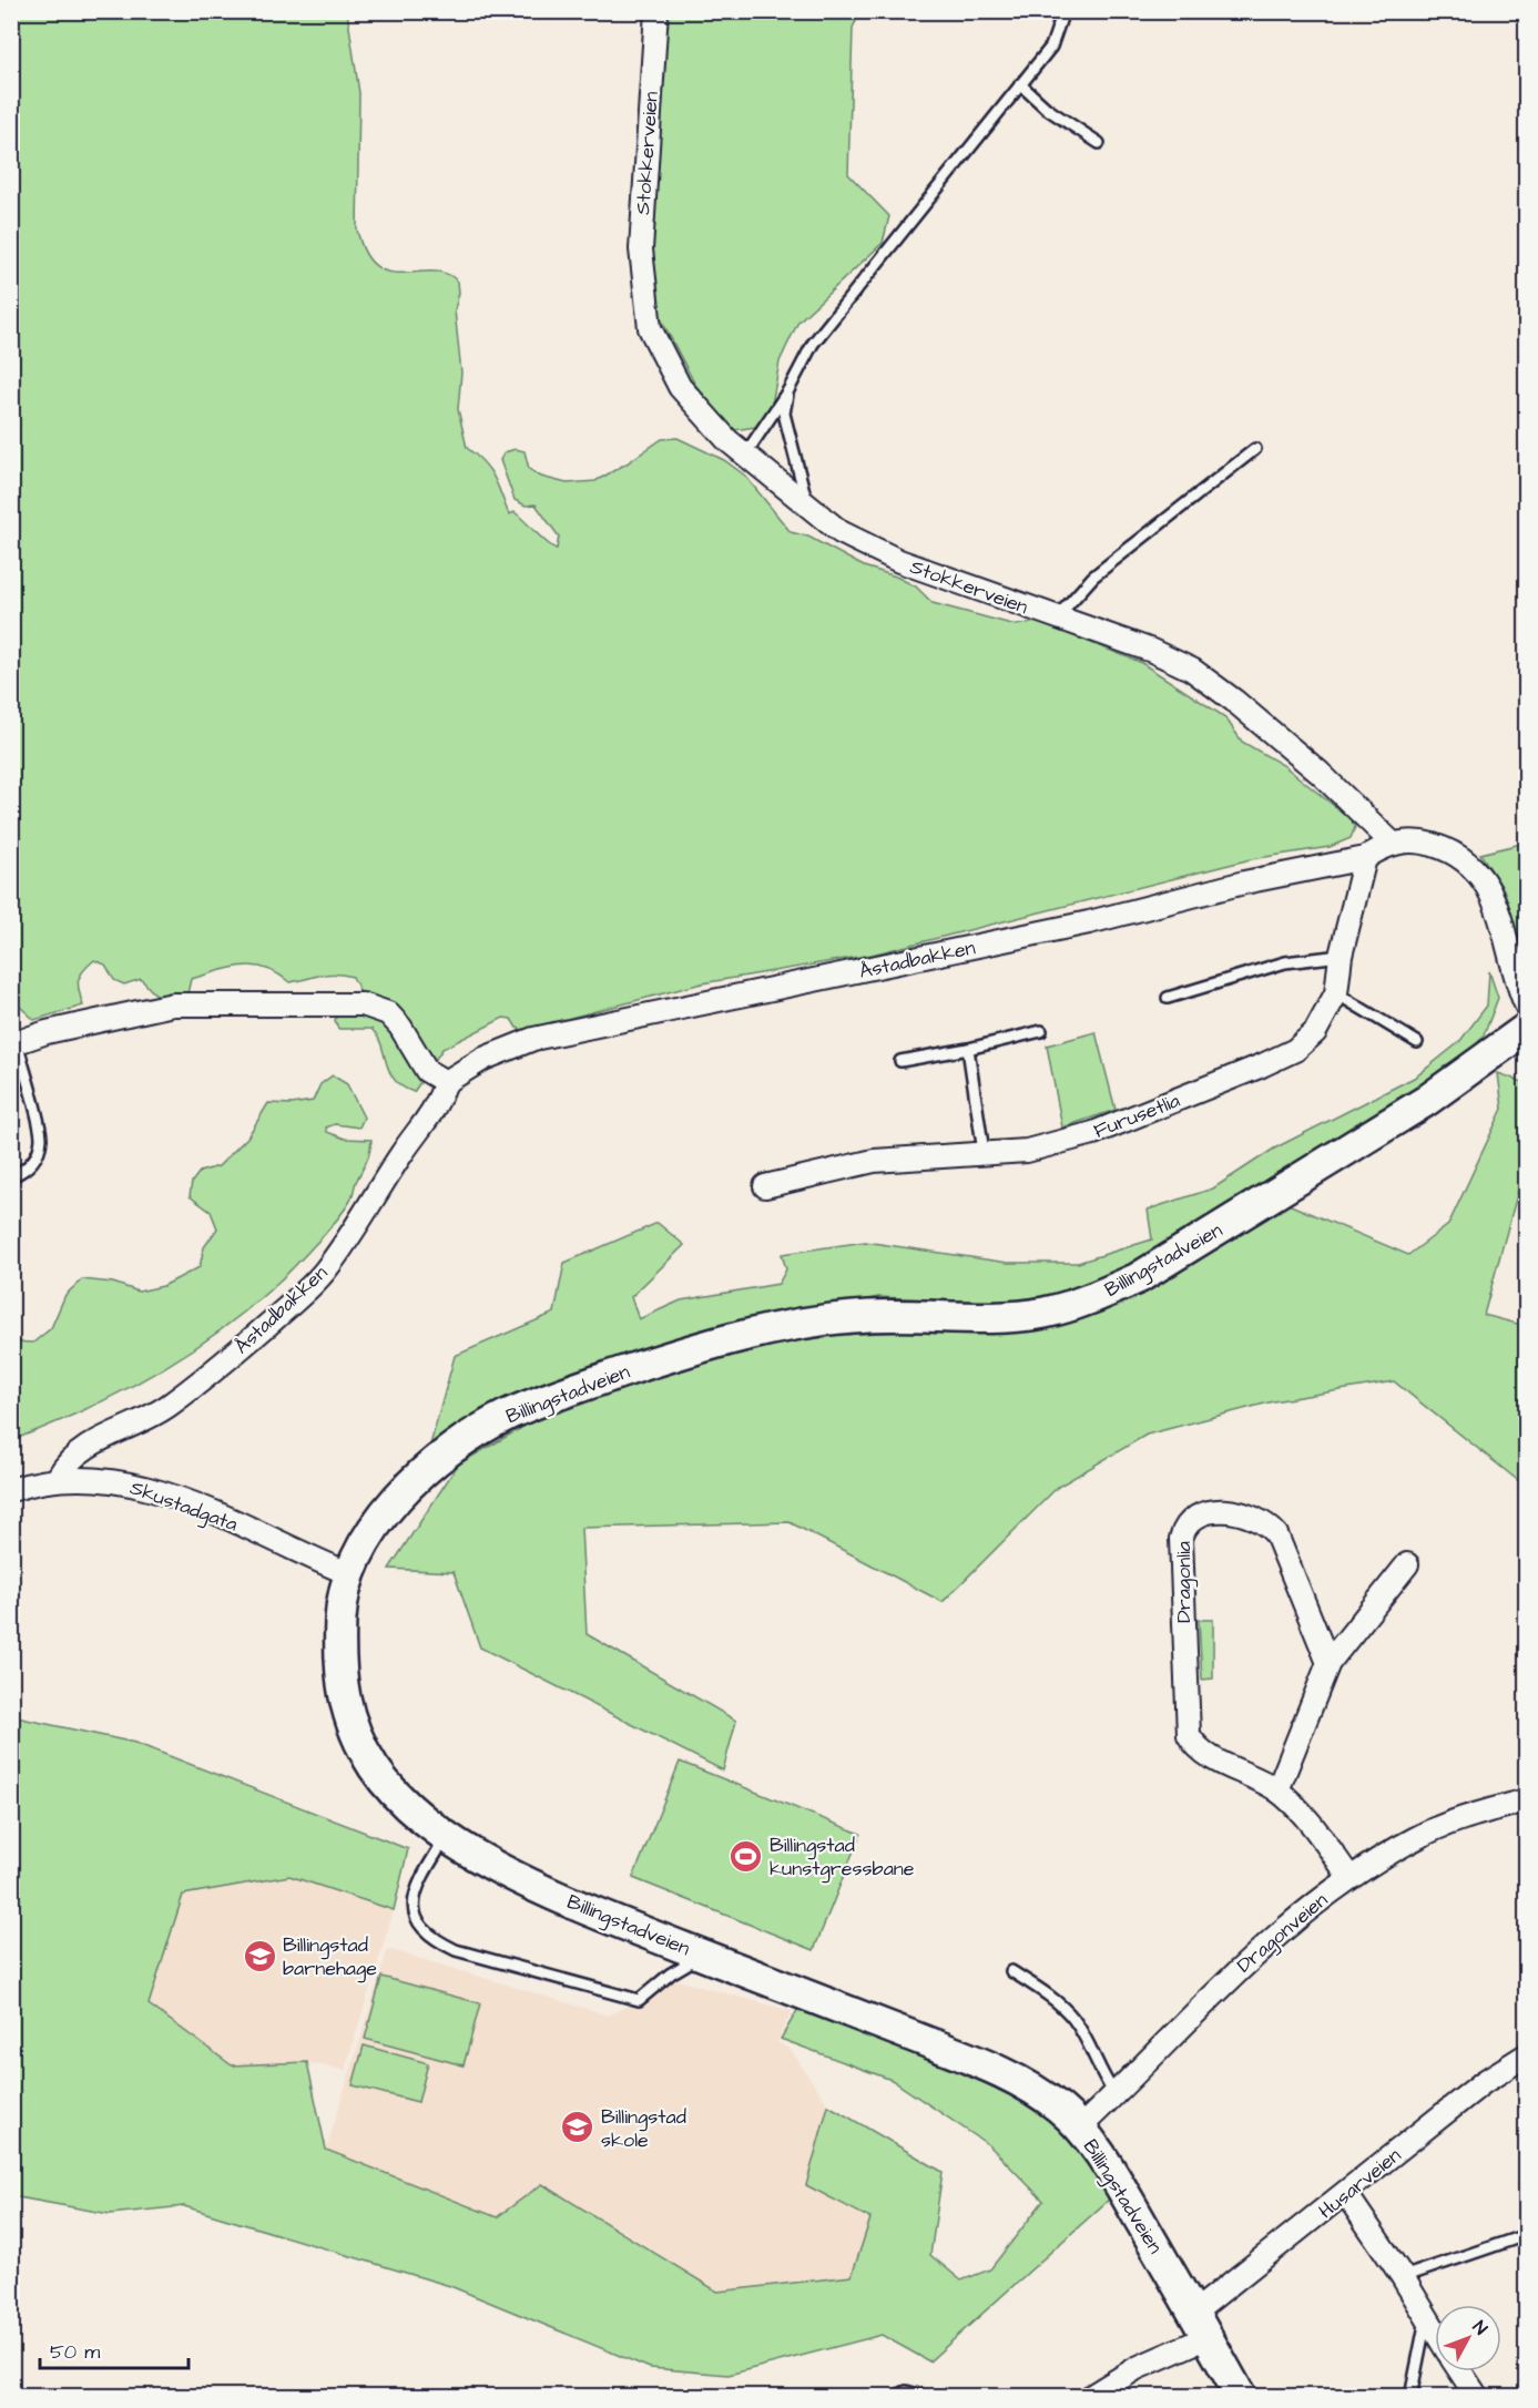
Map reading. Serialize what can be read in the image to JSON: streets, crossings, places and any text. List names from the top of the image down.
{
  "streets": {
    "main road": ["Billingstadveien"],
    "street": [
      "Stokkerveien",
      "Åstadbakken",
      "Furusetlia",
      "Skustadgata",
      "Dragonlia",
      "Dragonveien",
      "Husarveien"
    ]
  },
  "crossings": [
    ["Stokkerveien", "Åstadbakken"],
    ["Åstadbakken", "Furusetlia"],
    ["Åstadbakken", "Skustadgata"],
    ["Billingstadveien", "Skustadgata"],
    ["Billingstadveien", "Dragonveien"],
    ["Billingstadveien", "Husarveien"],
    ["Dragonlia", "Dragonveien"]
  ],
  "places": {
    "sports": ["Billingstad kunstgressbane"],
    "school or university": ["Billingstad barnehage", "Billingstad skole"]
  },
  "scale_bar": "50 m",
  "north": "top right"
}
